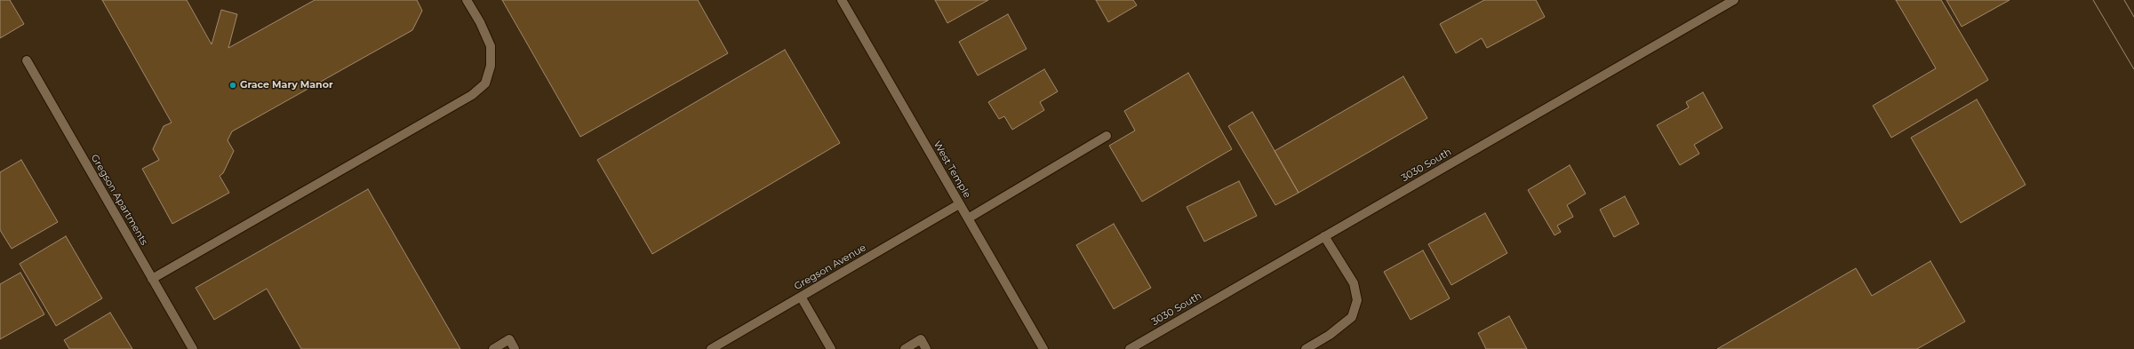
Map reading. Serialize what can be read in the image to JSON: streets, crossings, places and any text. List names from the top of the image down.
{
  "streets": {
    "street": [
      "3030 South",
      "West Temple",
      "Gregson Apartments",
      "Gregson Avenue"
    ]
  },
  "crossings": [
    ["West Temple", "Gregson Avenue"]
  ],
  "places": ["Grace Mary Manor"]
}
